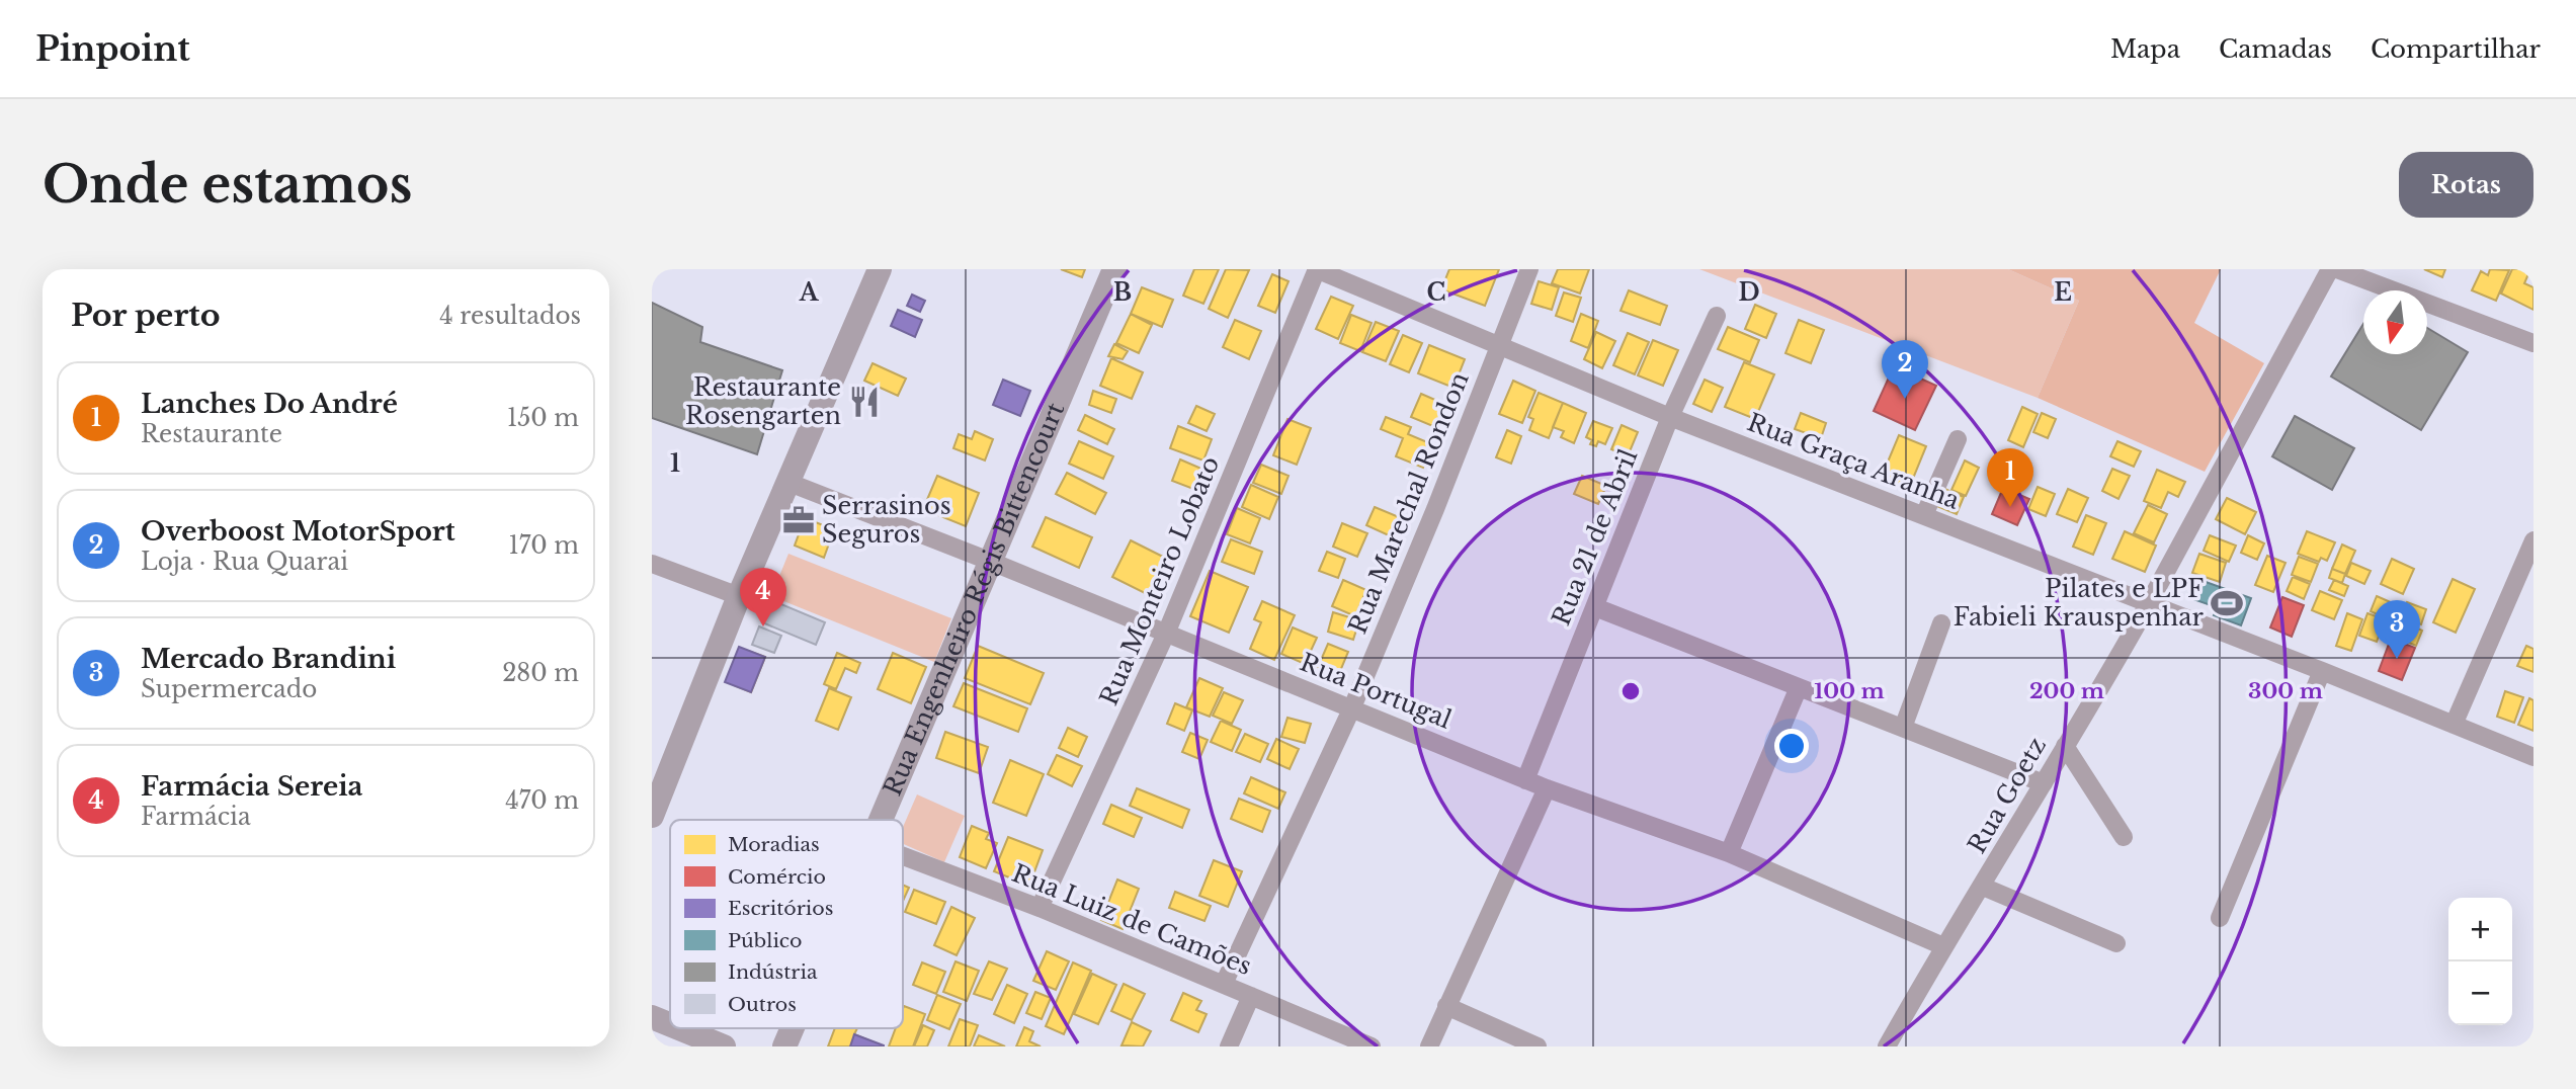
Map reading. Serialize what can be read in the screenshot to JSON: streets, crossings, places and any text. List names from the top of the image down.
{
  "streets": {
    "street": [
      "Rua Graça Aranha",
      "Rua Marechal Rondon",
      "Rua 21 de Abril",
      "Rua Monteiro Lobato",
      "Rua Engenheiro Régis Bittencourt",
      "Rua Portugal",
      "Rua Goetz",
      "Rua Luiz de Camões"
    ]
  },
  "crossings": [
    ["Rua Graça Aranha", "Rua Marechal Rondon"],
    ["Rua Graça Aranha", "Rua 21 de Abril"],
    ["Rua Graça Aranha", "Rua Monteiro Lobato"],
    ["Rua Graça Aranha", "Rua Goetz"],
    ["Rua Marechal Rondon", "Rua Portugal"],
    ["Rua Marechal Rondon", "Rua Luiz de Camões"],
    ["Rua 21 de Abril", "Rua Portugal"],
    ["Rua Monteiro Lobato", "Rua Portugal"],
    ["Rua Monteiro Lobato", "Rua Luiz de Camões"],
    ["Rua Engenheiro Régis Bittencourt", "Rua Portugal"],
    ["Rua Portugal", "Rua Goetz"]
  ],
  "places": {
    "restaurant": ["Restaurante Rosengarten"],
    "office": ["Serrasinos Seguros"],
    "sports": ["Pilates e LPF Fabieli Krauspenhar"]
  },
  "legend": [
    "Moradias",
    "Comércio",
    "Escritórios",
    "Público",
    "Indústria",
    "Outros"
  ],
  "north": "bottom",
  "page": {
    "header": "Pinpoint",
    "nav": ["Mapa", "Camadas", "Compartilhar"],
    "buttons": "Rotas",
    "title": "Onde estamos",
    "heading": ["Por perto", "4 resultados"],
    "pins": [
      "2",
      "1",
      "4",
      "3"
    ],
    "list": [
      {
        "mark": "1",
        "name": "Lanches Do André",
        "note": "Restaurante",
        "value": "150 m"
      },
      {
        "mark": "2",
        "name": "Overboost MotorSport",
        "note": "Loja · Rua Quarai",
        "value": "170 m"
      },
      {
        "mark": "3",
        "name": "Mercado Brandini",
        "note": "Supermercado",
        "value": "280 m"
      },
      {
        "mark": "4",
        "name": "Farmácia Sereia",
        "note": "Farmácia",
        "value": "470 m"
      }
    ],
    "map_buttons": ["+", "−"]
  },
  "grid": {
    "columns": [
      "A",
      "B",
      "C",
      "D",
      "E"
    ],
    "rows": ["1"]
  },
  "rings": ["100 m", "200 m", "300 m"]
}
